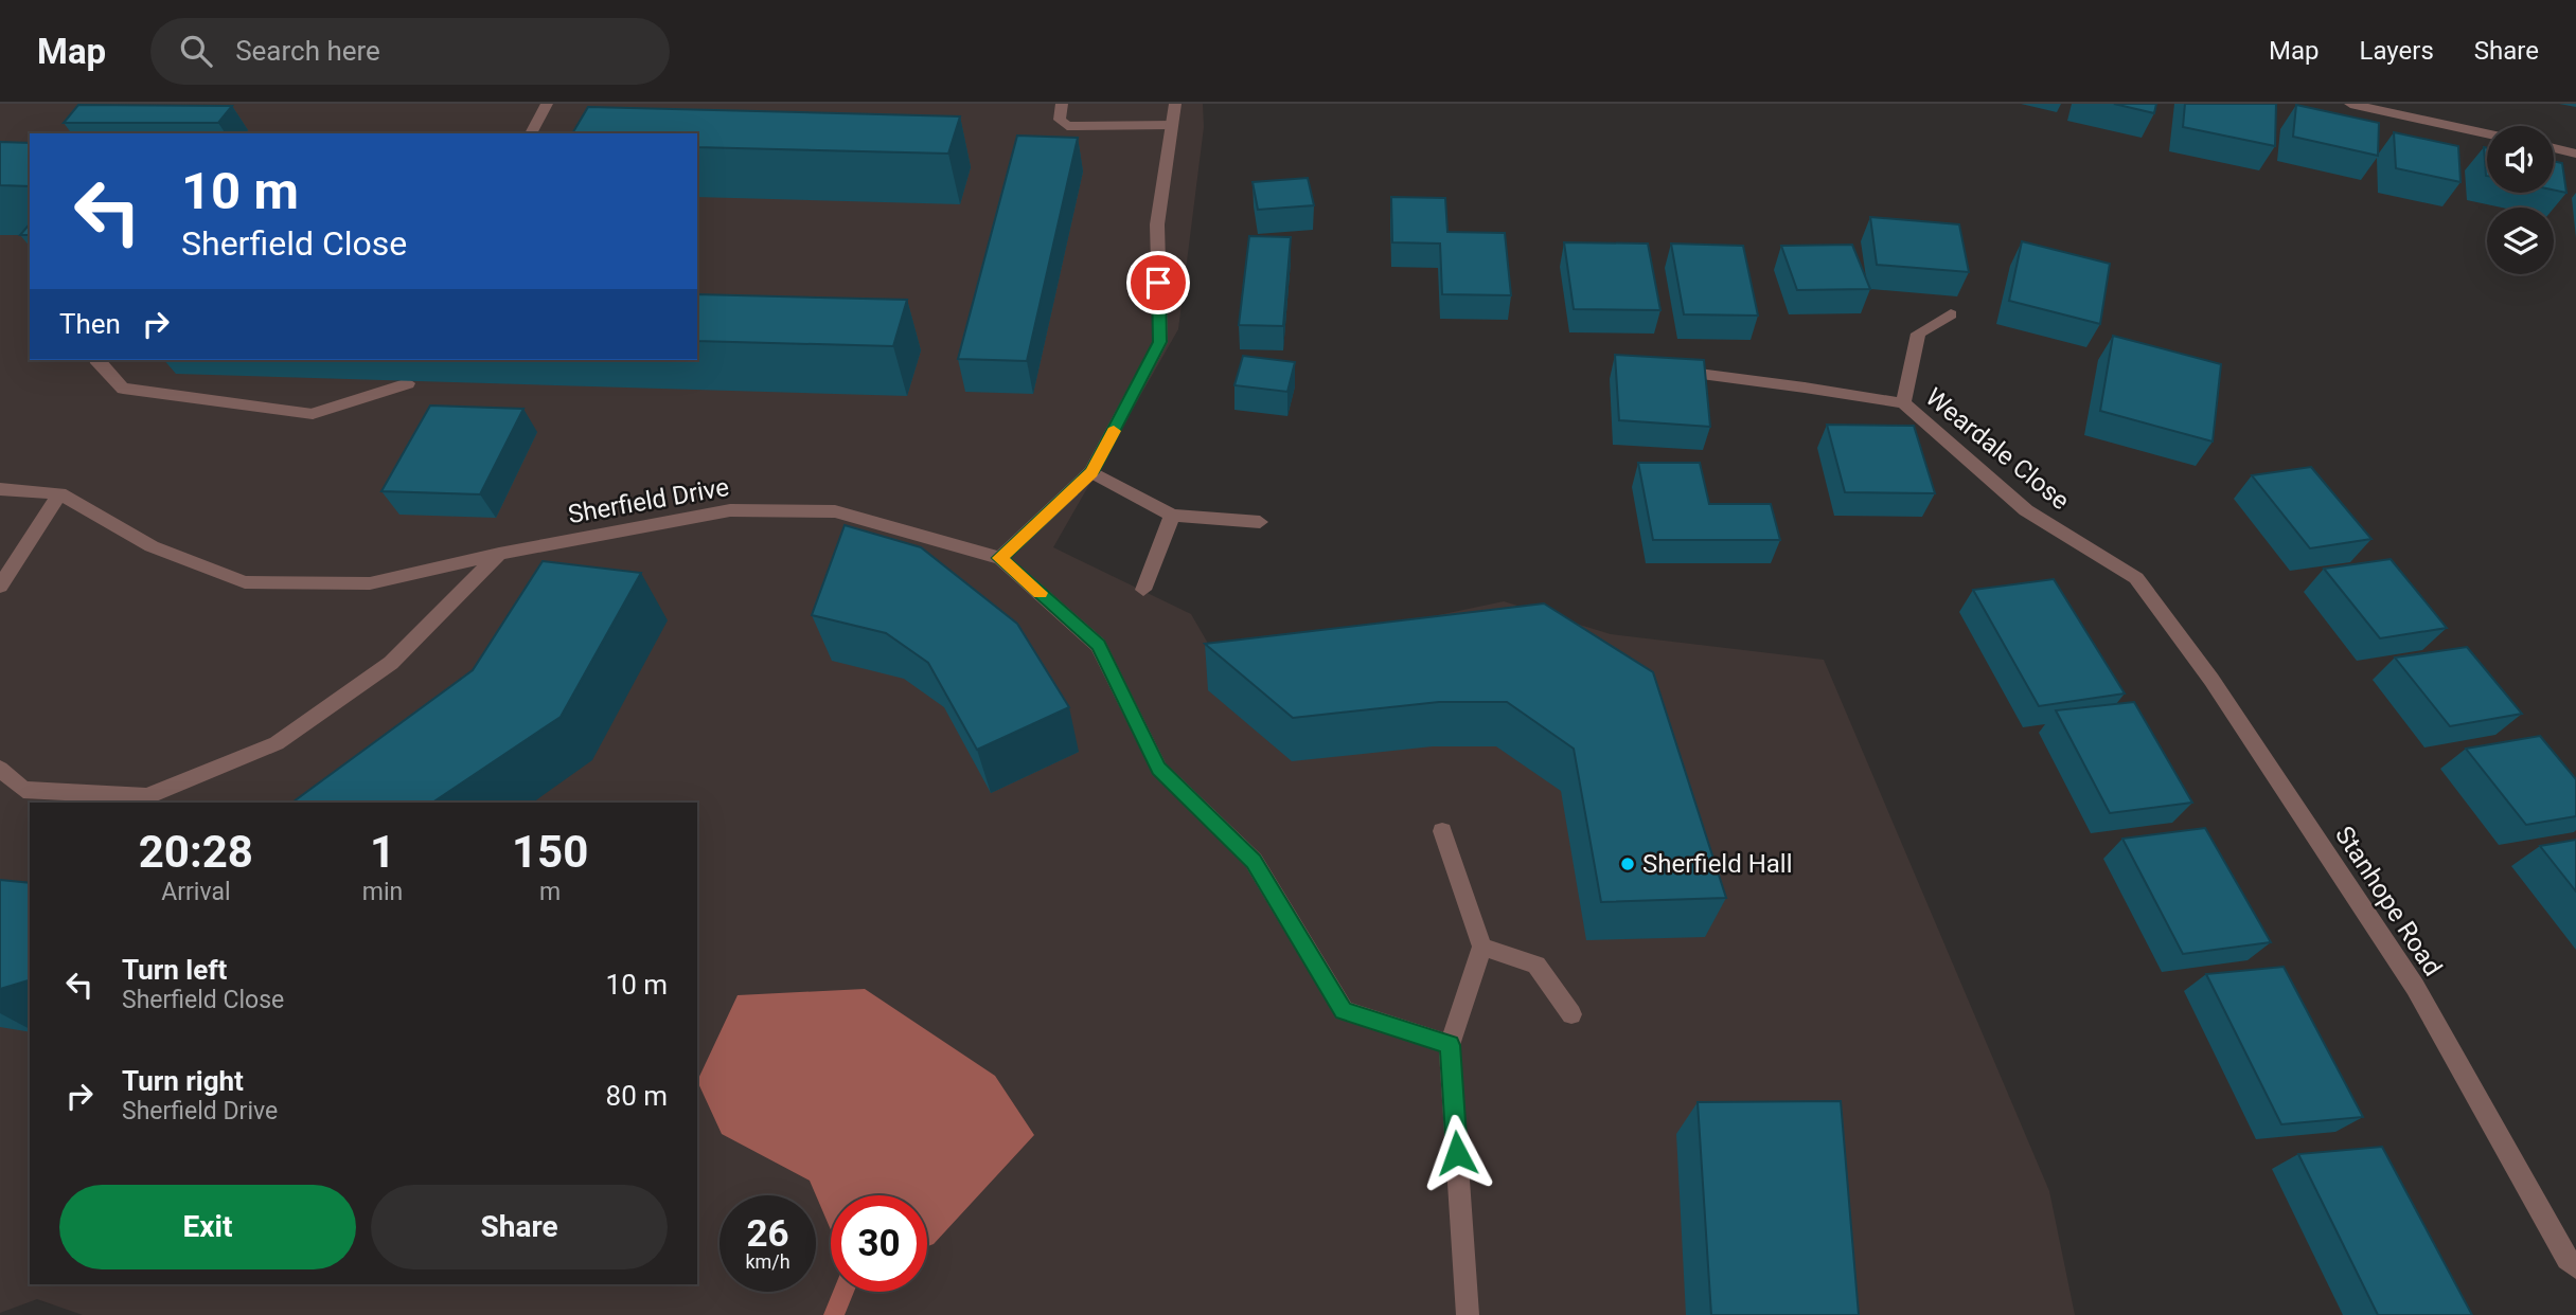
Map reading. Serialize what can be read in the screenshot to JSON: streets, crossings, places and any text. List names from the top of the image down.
{
  "streets": {
    "street": ["Weardale Close", "Sherfield Drive", "Stanhope Road"]
  },
  "crossings": [
    ["Weardale Close", "Stanhope Road"]
  ],
  "places": ["Sherfield Hall"],
  "page": {
    "header": "Map",
    "search": "Search here",
    "nav": ["Map", "Layers", "Share"],
    "turn": ["10 m", "Sherfield Close"],
    "then": "Then",
    "eta": [
      "20:28",
      "Arrival",
      "1",
      "min",
      "150",
      "m"
    ],
    "list": [
      {
        "name": "Turn left",
        "note": "Sherfield Close",
        "value": "10 m"
      },
      {
        "name": "Turn right",
        "note": "Sherfield Drive",
        "value": "80 m"
      }
    ],
    "buttons": ["Exit", "Share"],
    "speed": "26 km/h",
    "limit": "30"
  }
}
